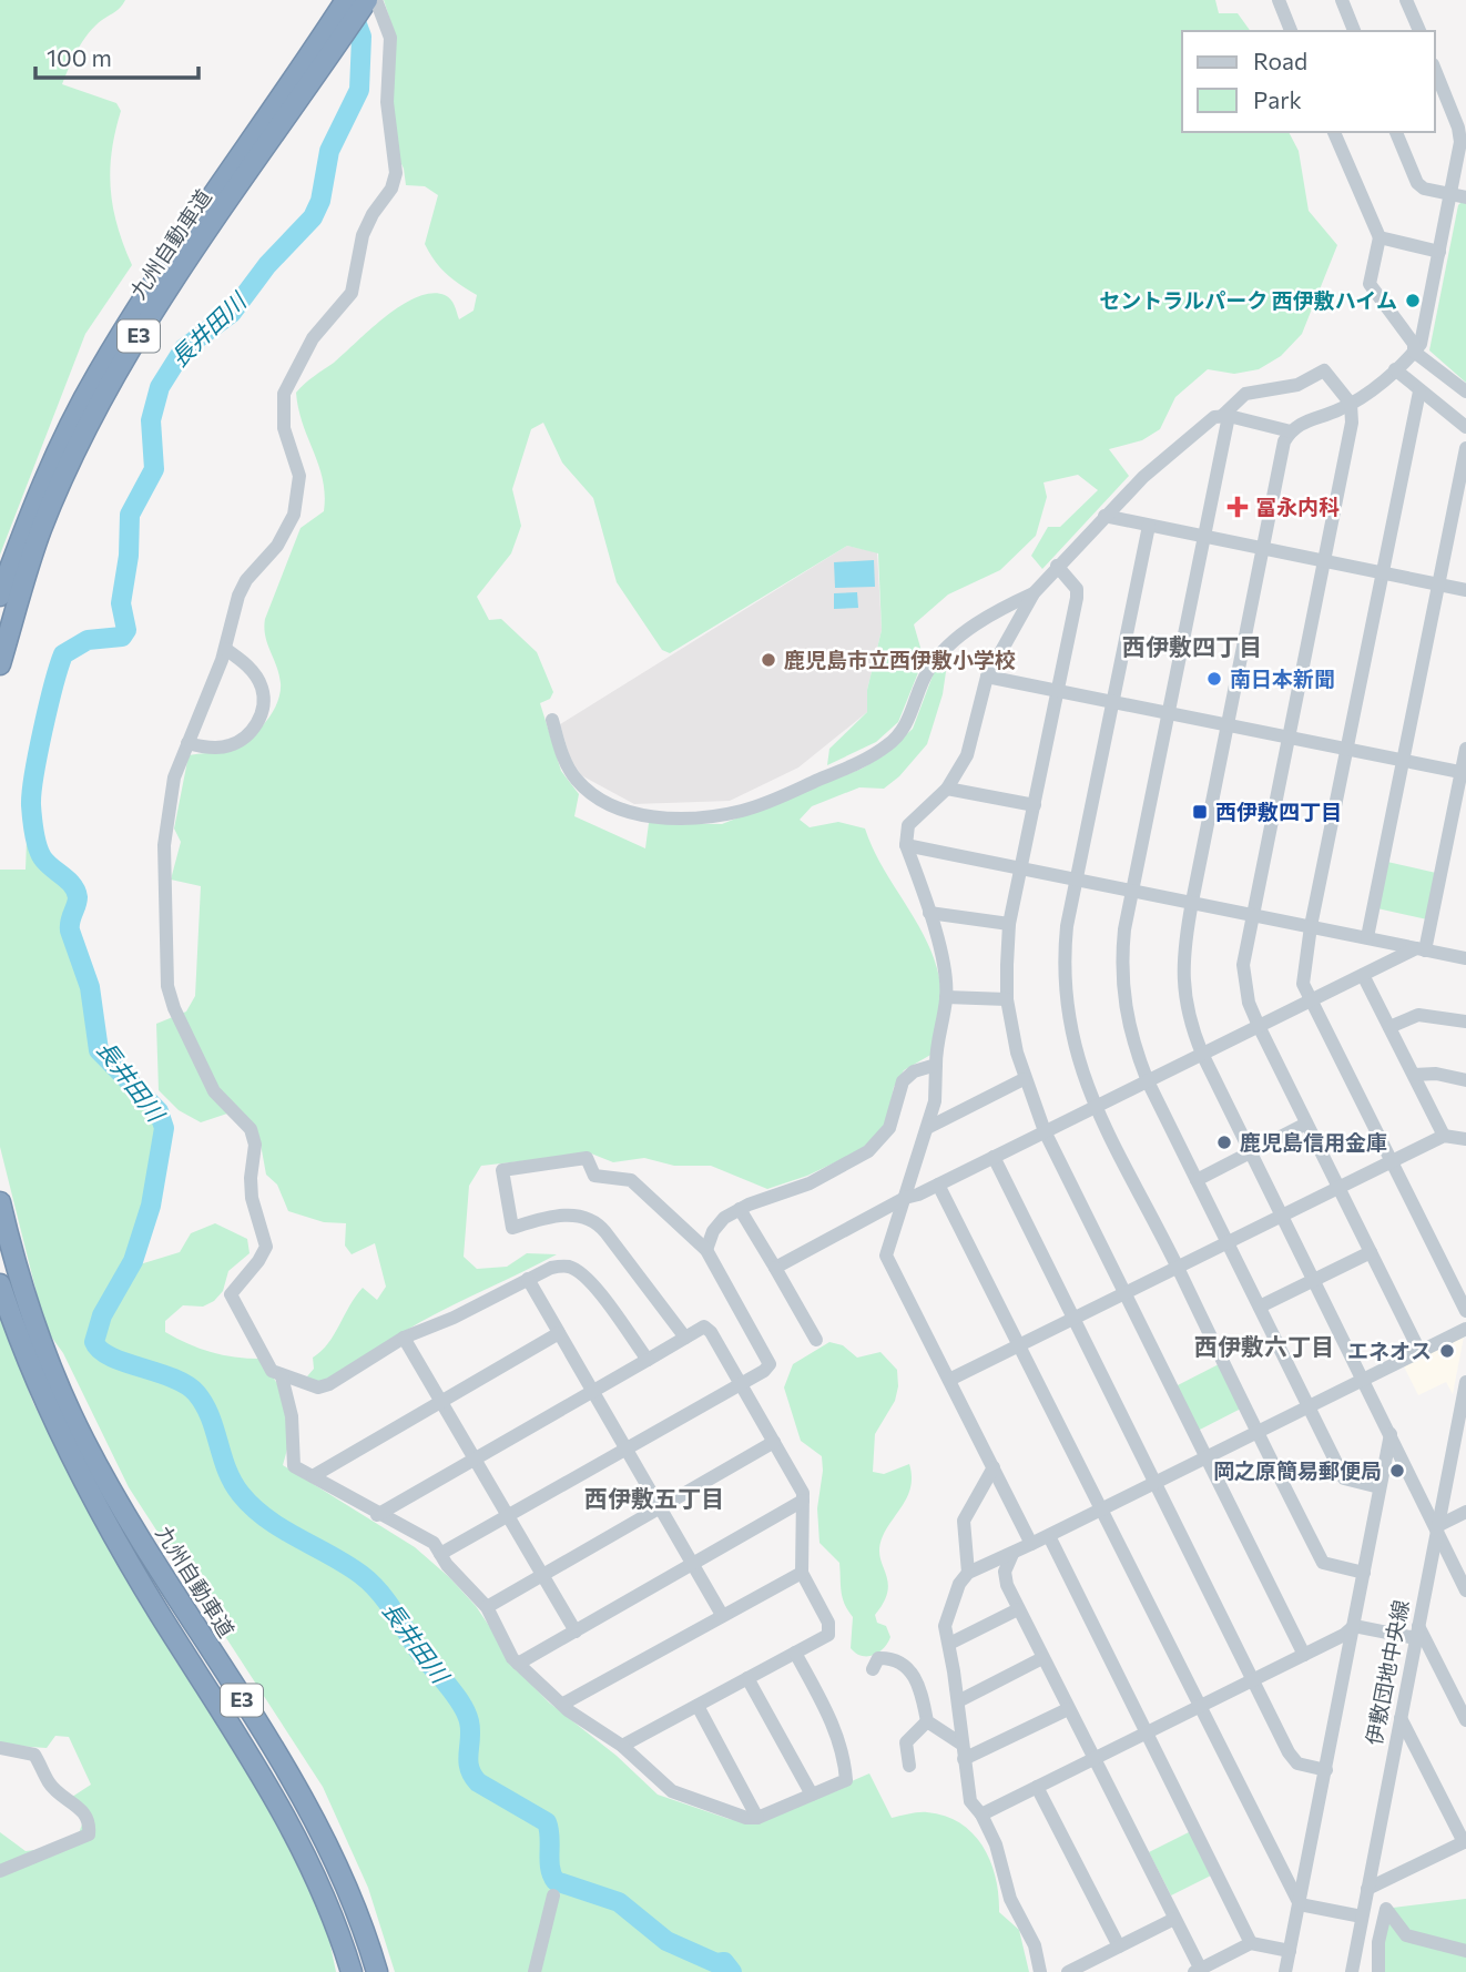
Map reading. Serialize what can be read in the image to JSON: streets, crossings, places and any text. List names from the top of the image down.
{
  "streets": {
    "highway": ["九州自動車道", "E3"],
    "street": ["伊敷団地中央線"]
  },
  "districts": ["西伊敷四丁目", "西伊敷六丁目", "西伊敷五丁目"],
  "water": ["長井田川"],
  "places": {
    "other": [
      "セントラルパーク 西伊敷ハイム",
      "鹿児島市立西伊敷小学校",
      "南日本新聞",
      "鹿児島信用金庫",
      "エネオス",
      "岡之原簡易郵便局"
    ],
    "health": ["冨永内科"],
    "transit": ["西伊敷四丁目"]
  },
  "legend": ["Road", "Park"],
  "scale_bar": "100 m"
}
